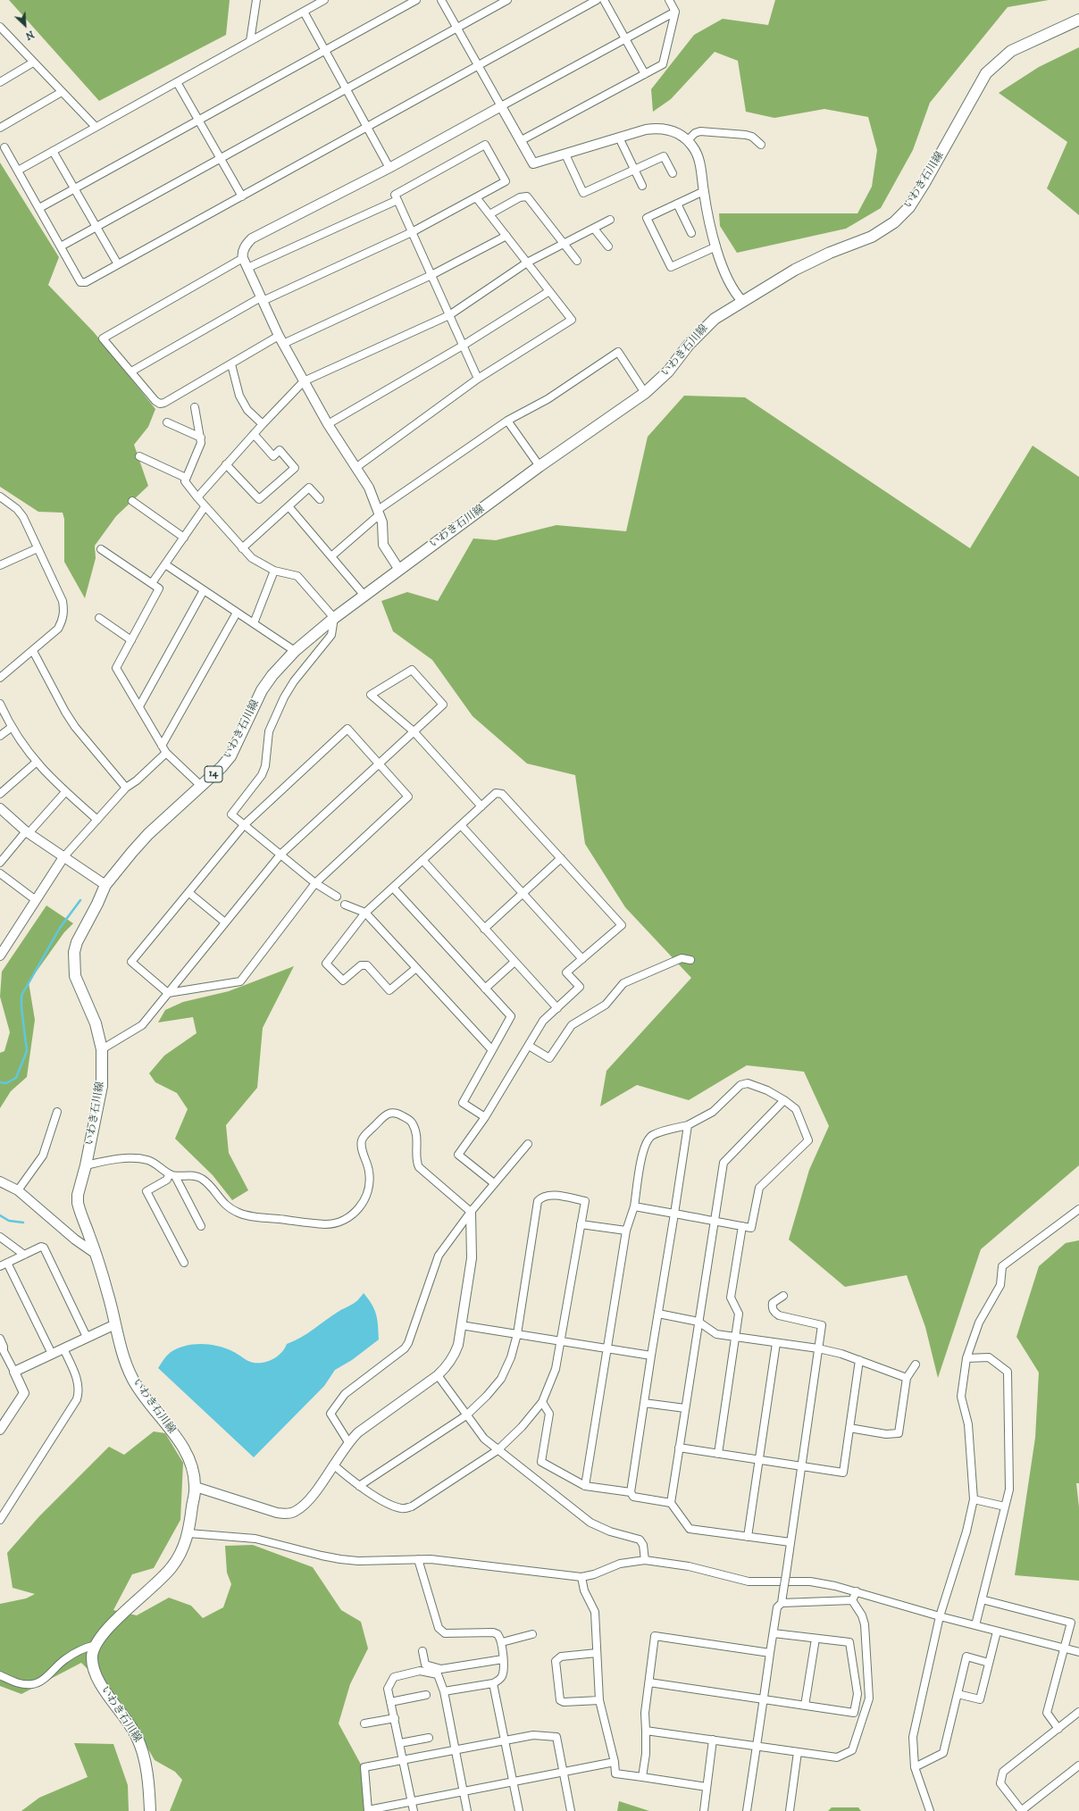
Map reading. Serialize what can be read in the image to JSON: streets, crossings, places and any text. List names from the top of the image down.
{
  "streets": {
    "main road": ["いわき石川線", "14"]
  },
  "north": "bottom right"
}
